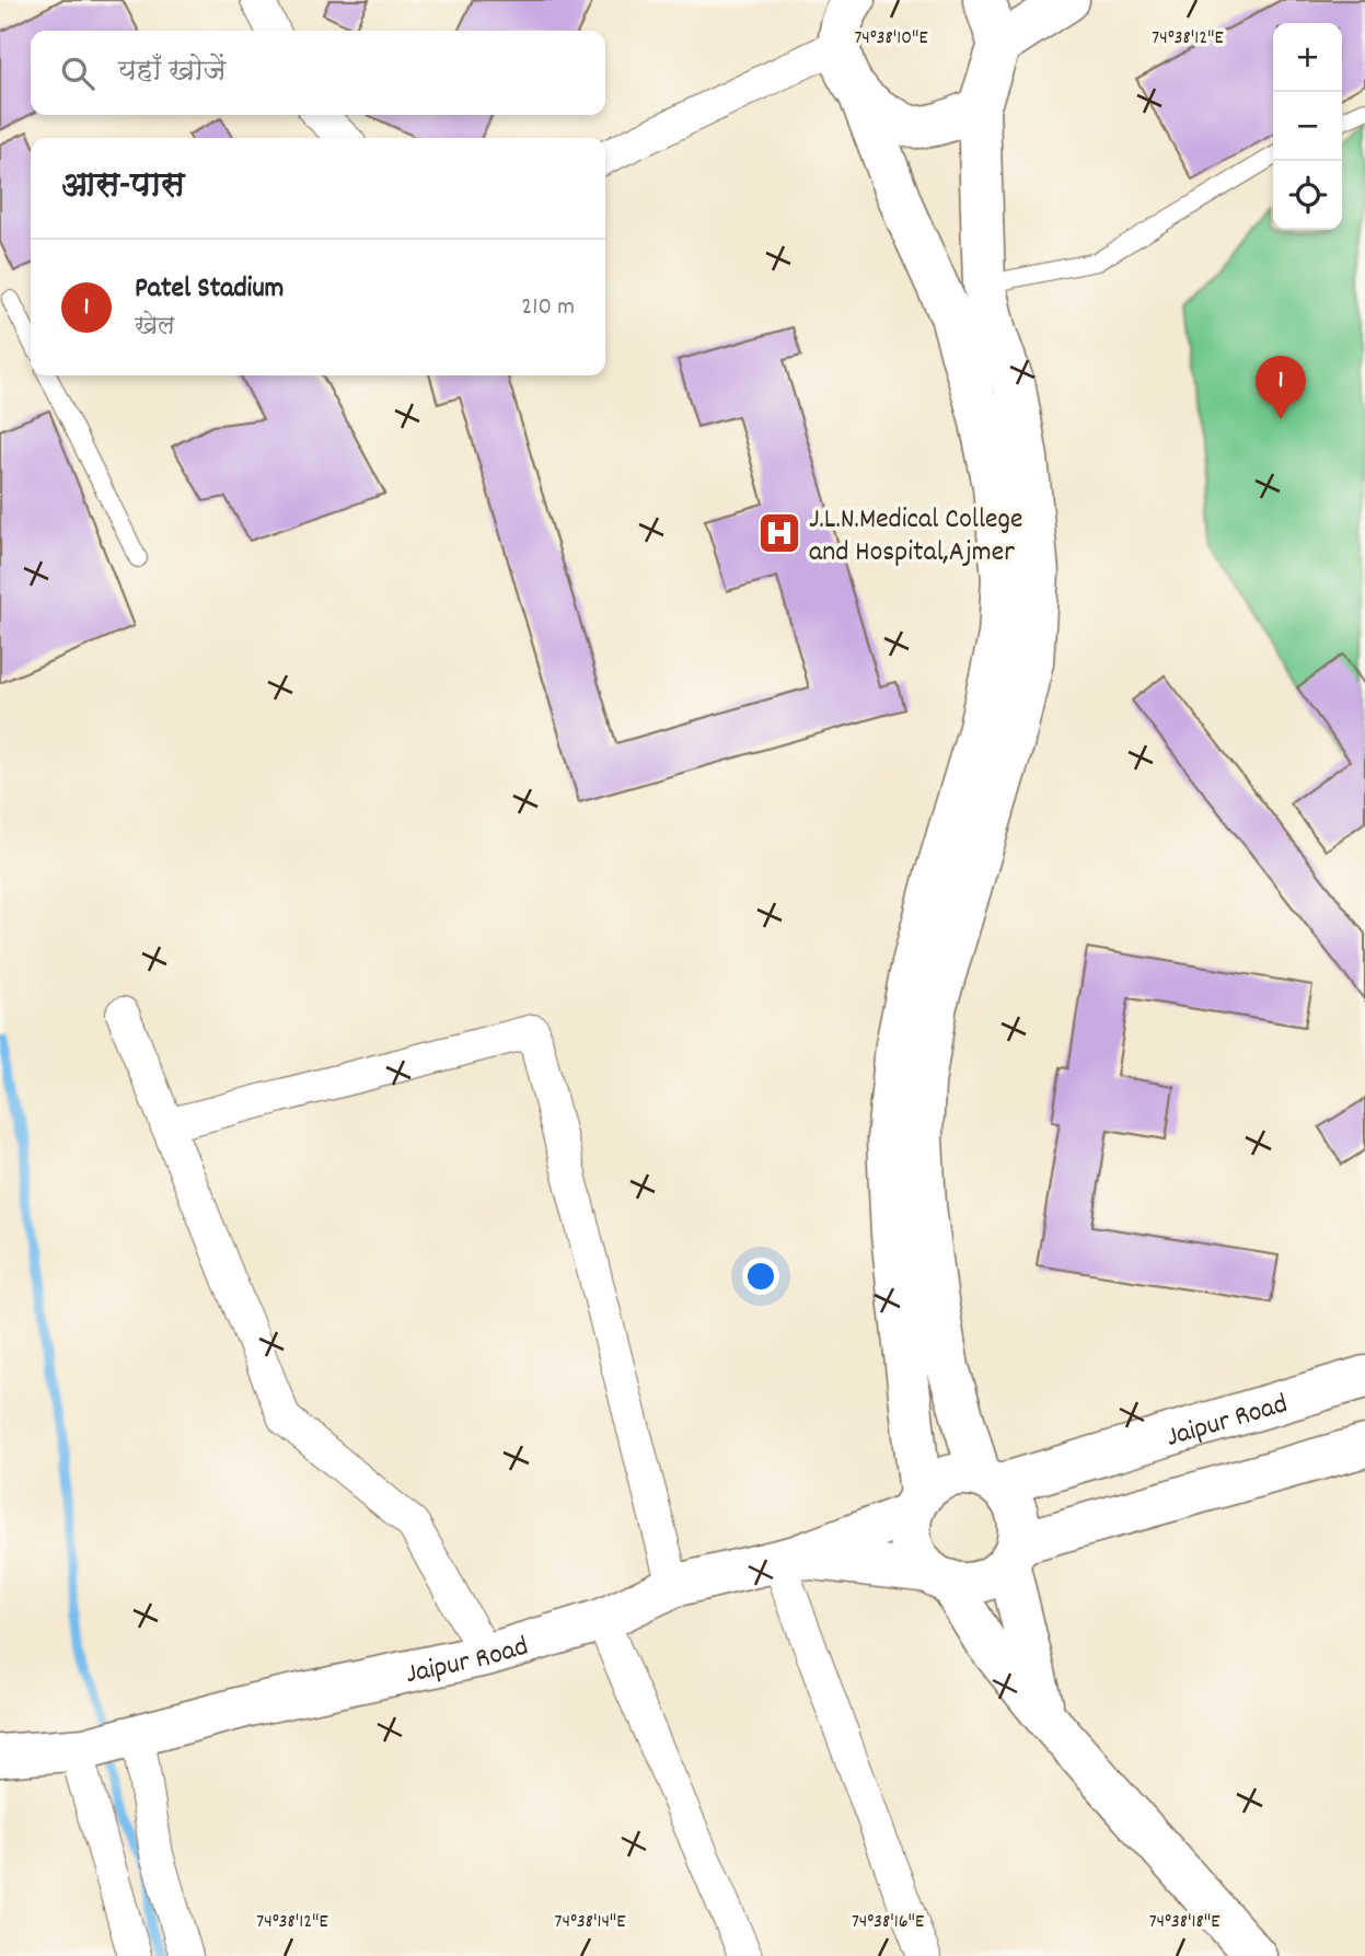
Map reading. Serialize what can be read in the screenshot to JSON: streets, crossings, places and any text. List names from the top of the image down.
{
  "streets": {
    "street": ["Jaipur Road"]
  },
  "places": {
    "hospital": ["J.L.N.Medical College and Hospital,Ajmer"]
  },
  "page": {
    "map_buttons": ["+", "−"],
    "search": "यहाँ खोजें",
    "heading": "आस-पास",
    "list": [
      {
        "mark": "1",
        "name": "Patel Stadium",
        "note": "खेल",
        "value": "210 m"
      }
    ],
    "pins": "1"
  },
  "coordinates": [
    "74°38'10\"E",
    "74°38'12\"E",
    "74°38'14\"E",
    "74°38'16\"E",
    "74°38'18\"E"
  ]
}
